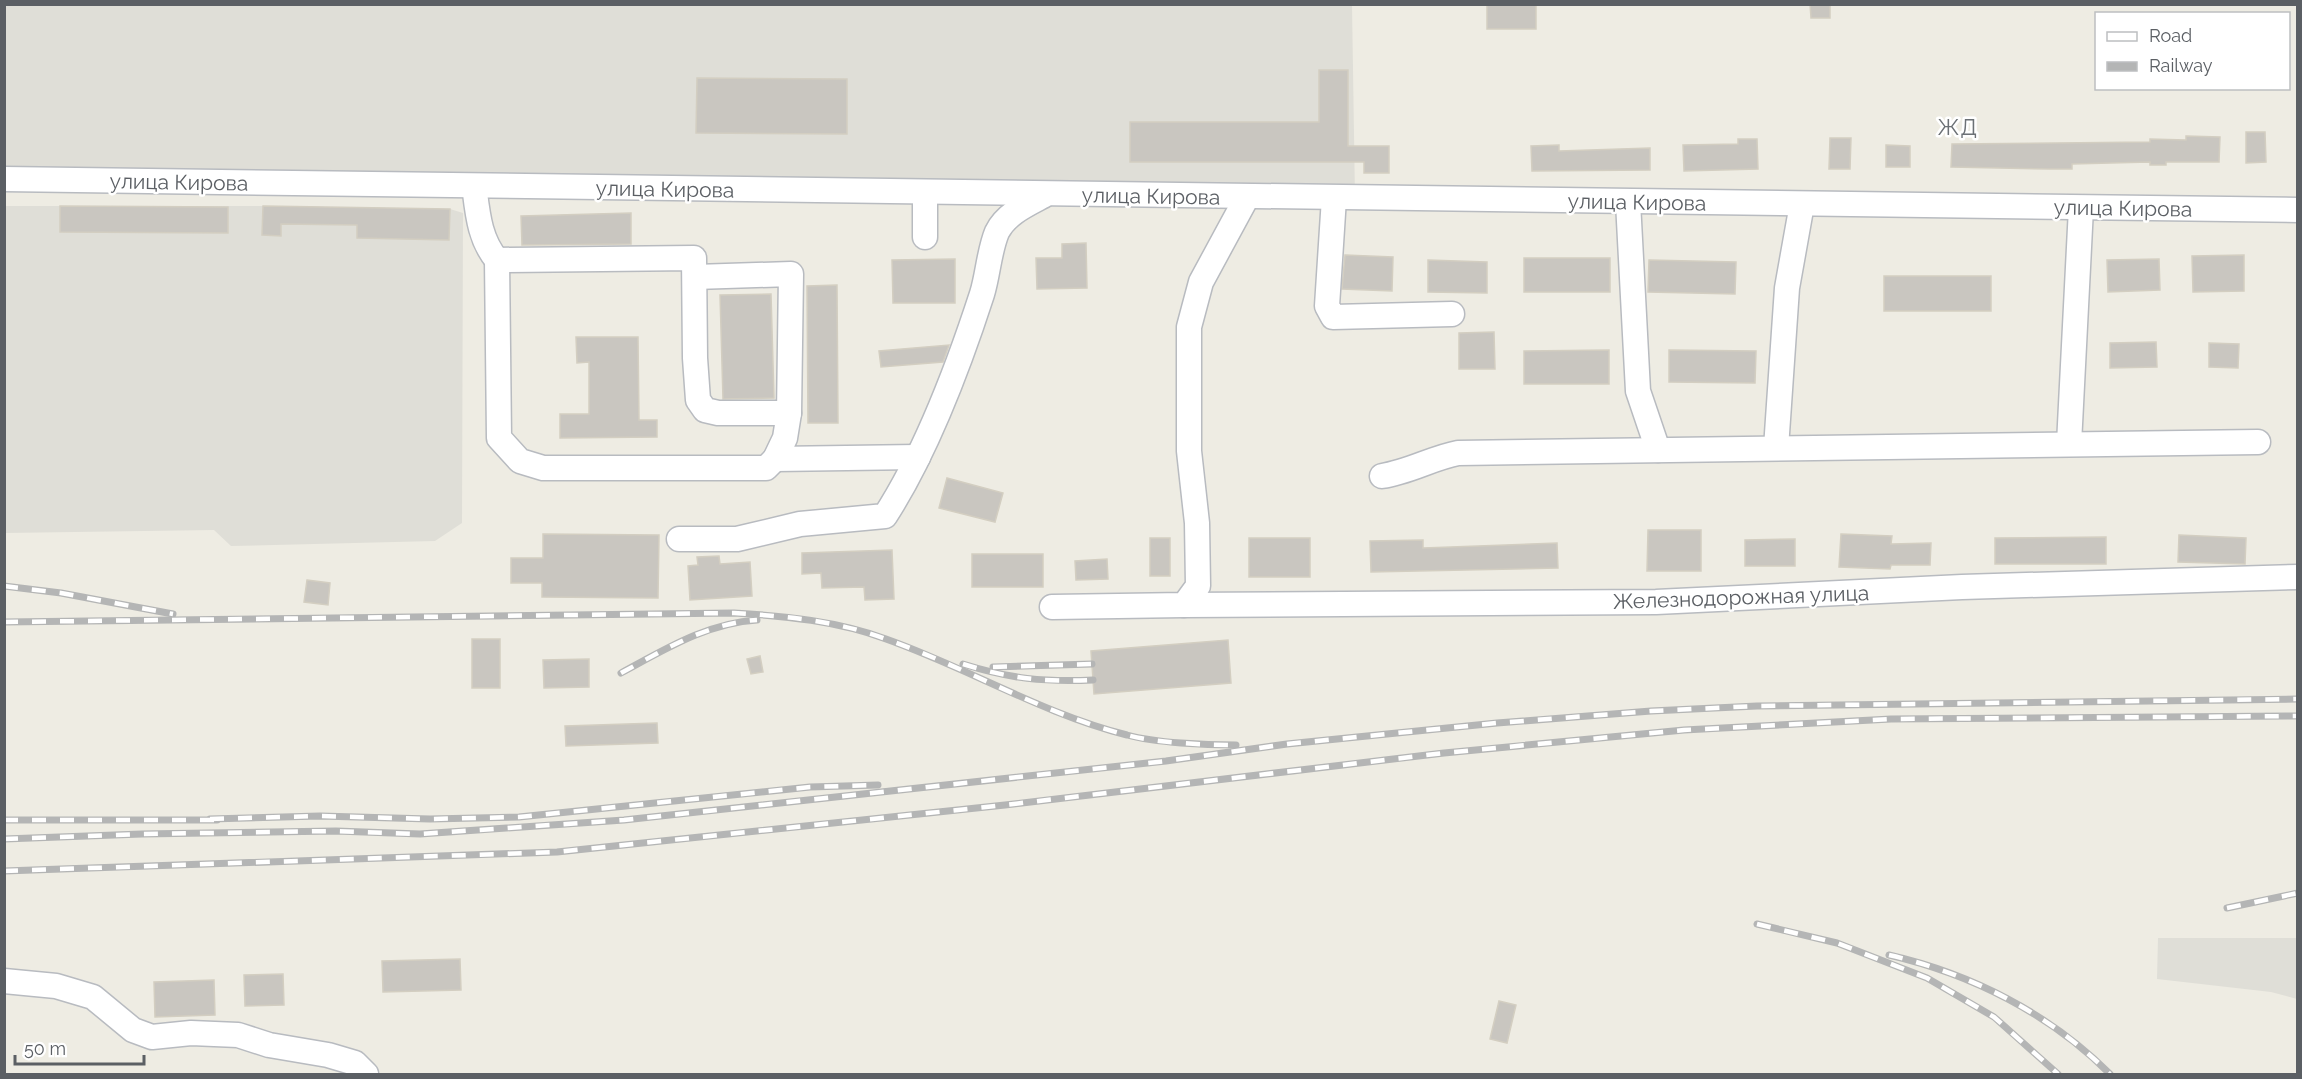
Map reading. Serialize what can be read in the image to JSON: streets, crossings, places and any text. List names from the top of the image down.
{
  "streets": {
    "street": ["улица Кирова", "Железнодорожная улица"]
  },
  "districts": ["ЖД"],
  "legend": ["Road", "Railway"],
  "scale_bar": "50 m"
}
